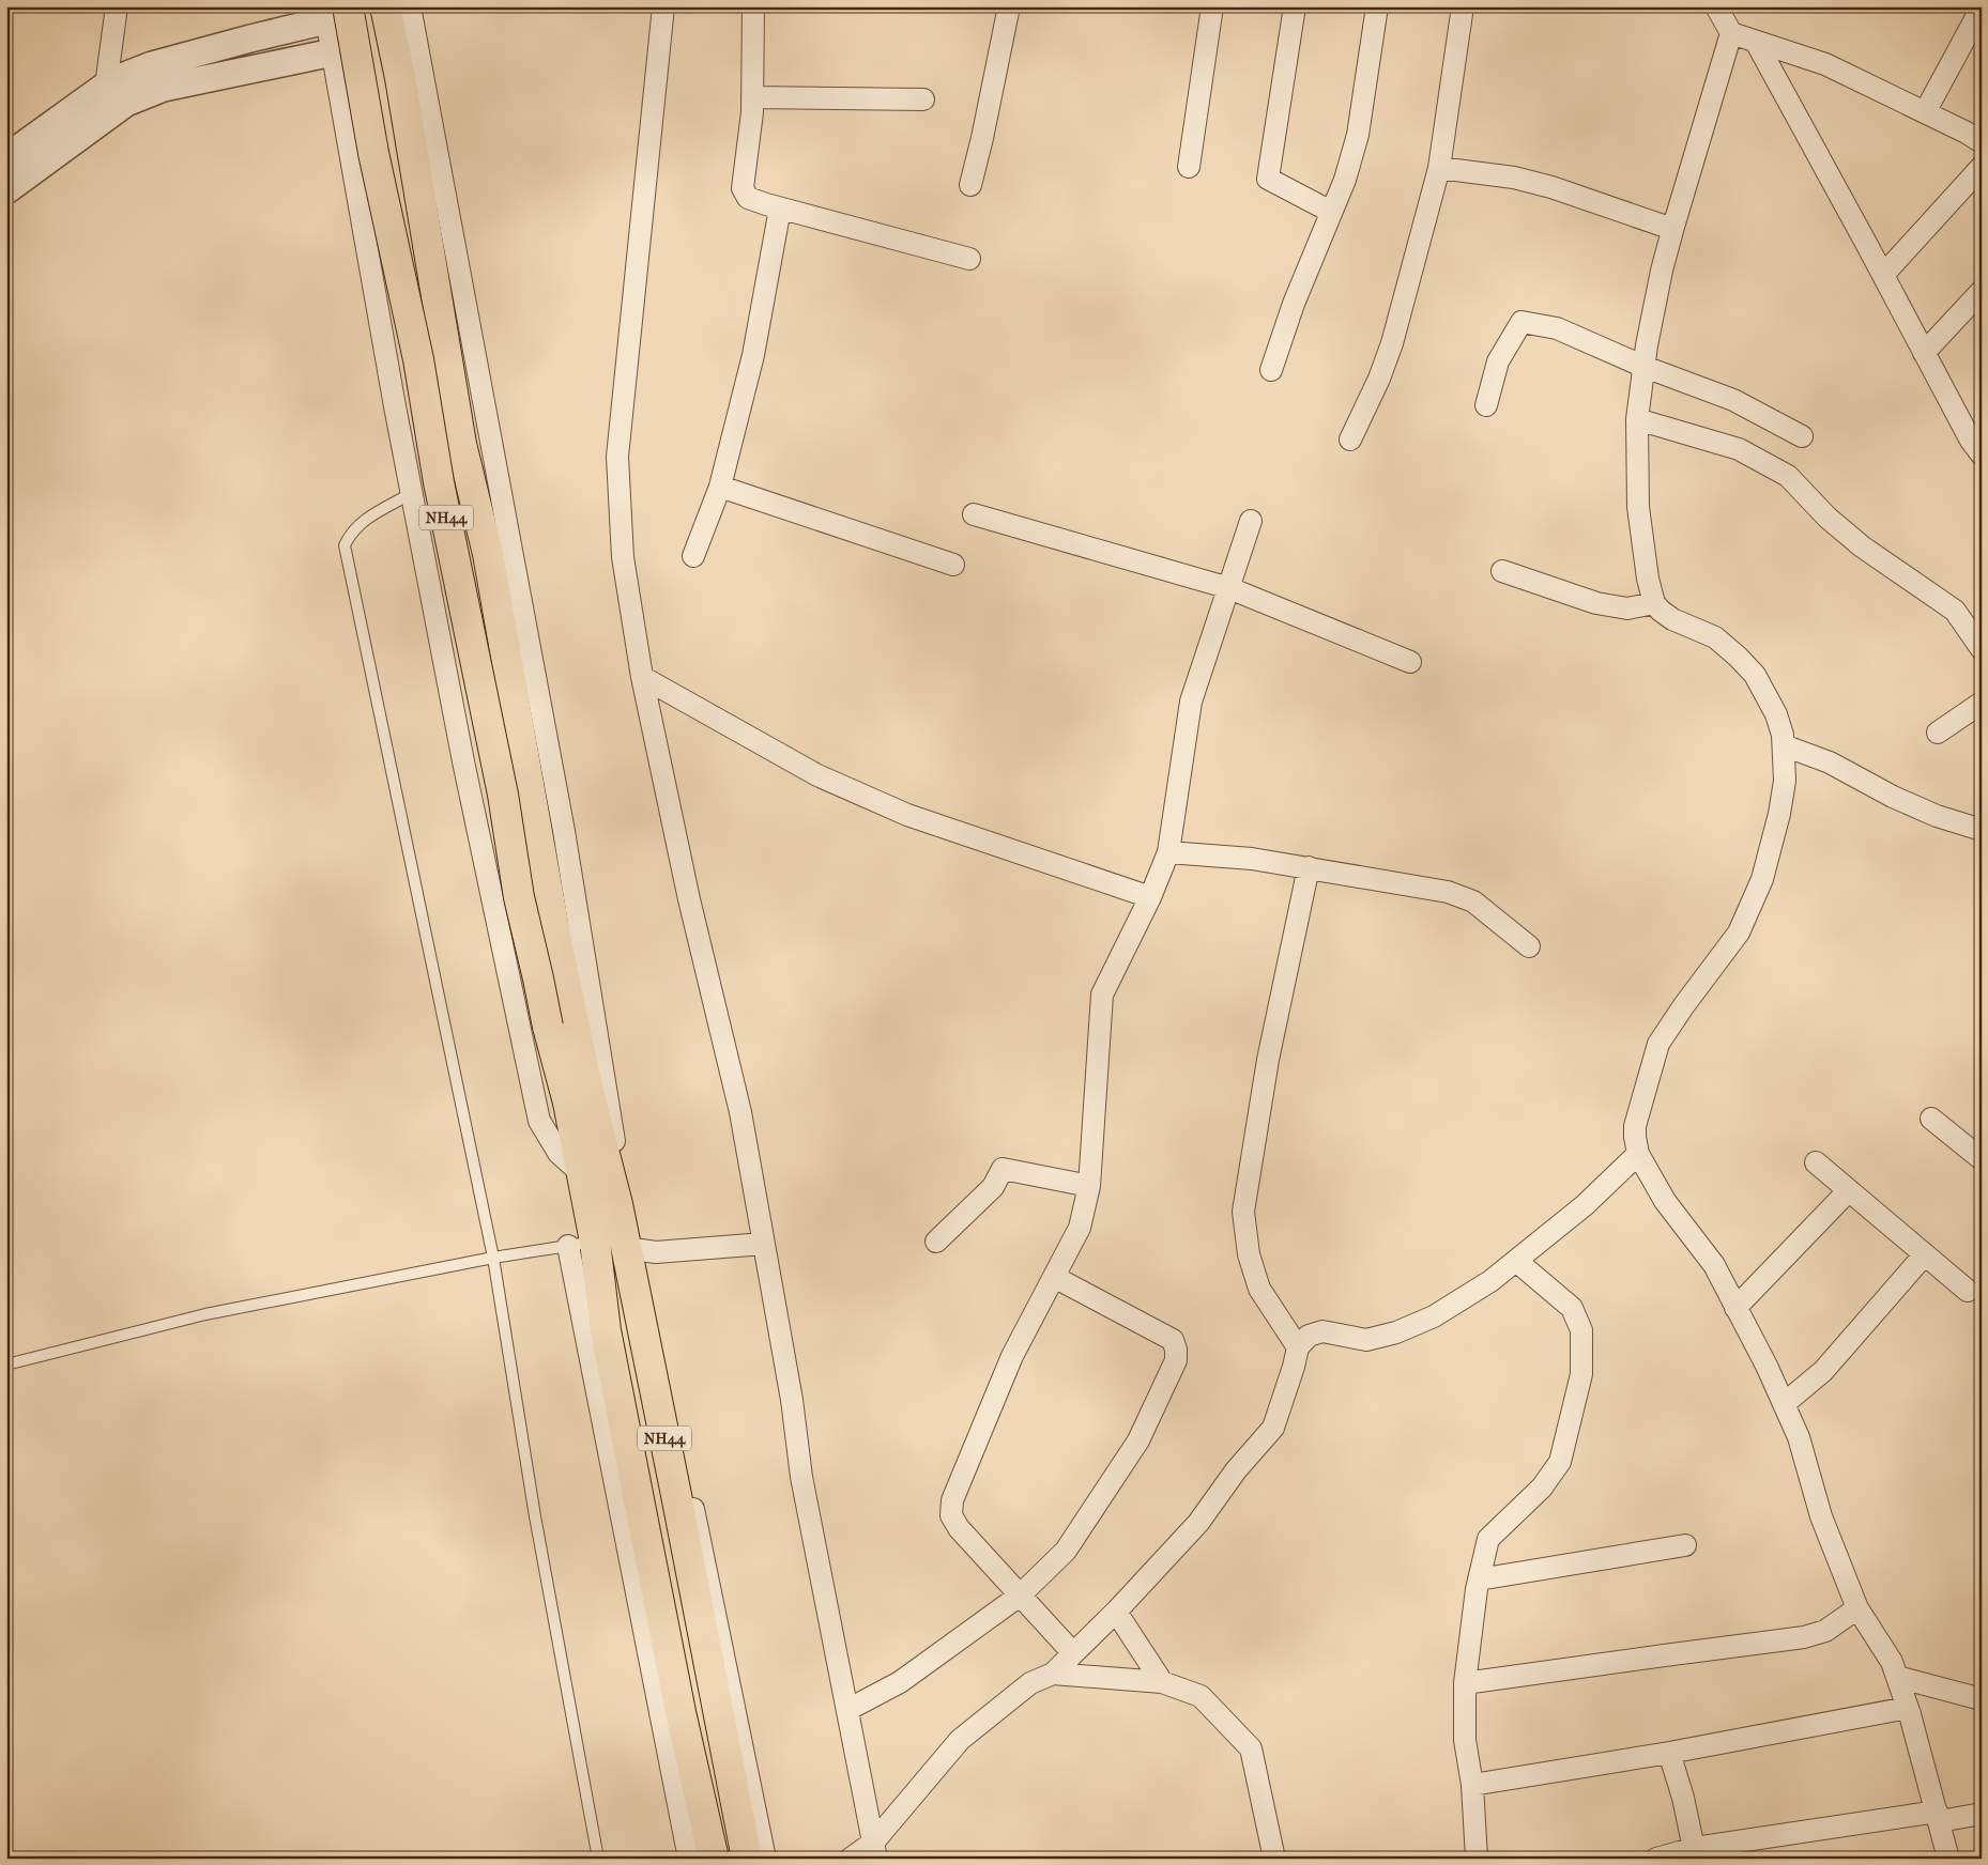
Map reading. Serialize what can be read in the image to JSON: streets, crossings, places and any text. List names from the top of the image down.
{
  "streets": {
    "highway": ["NH44"]
  }
}
